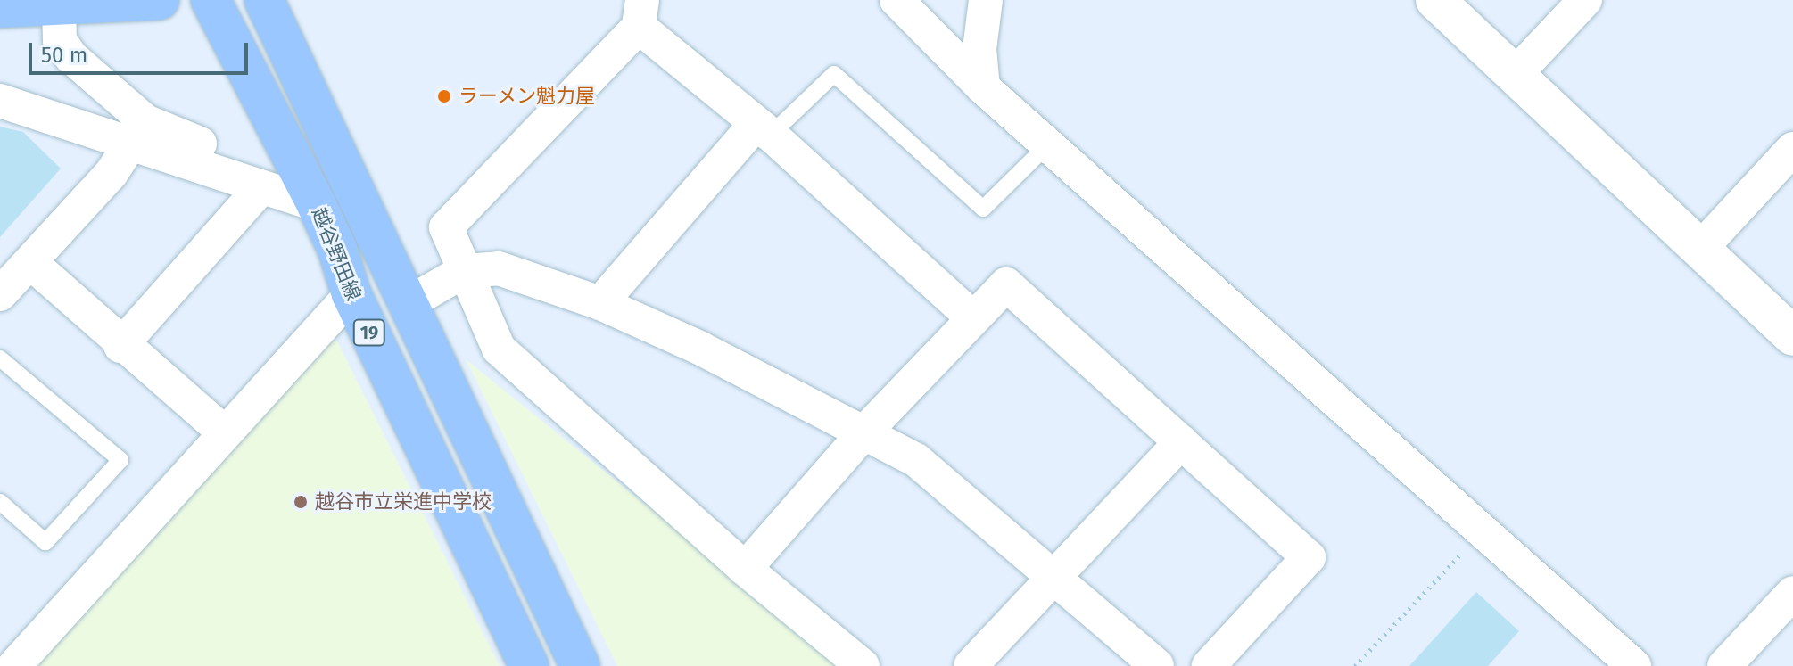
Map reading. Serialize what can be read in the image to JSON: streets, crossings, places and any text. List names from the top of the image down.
{
  "streets": {
    "main road": ["越谷野田線", "19"]
  },
  "places": ["ラーメン魁力屋", "越谷市立栄進中学校"],
  "scale_bar": "50 m"
}
